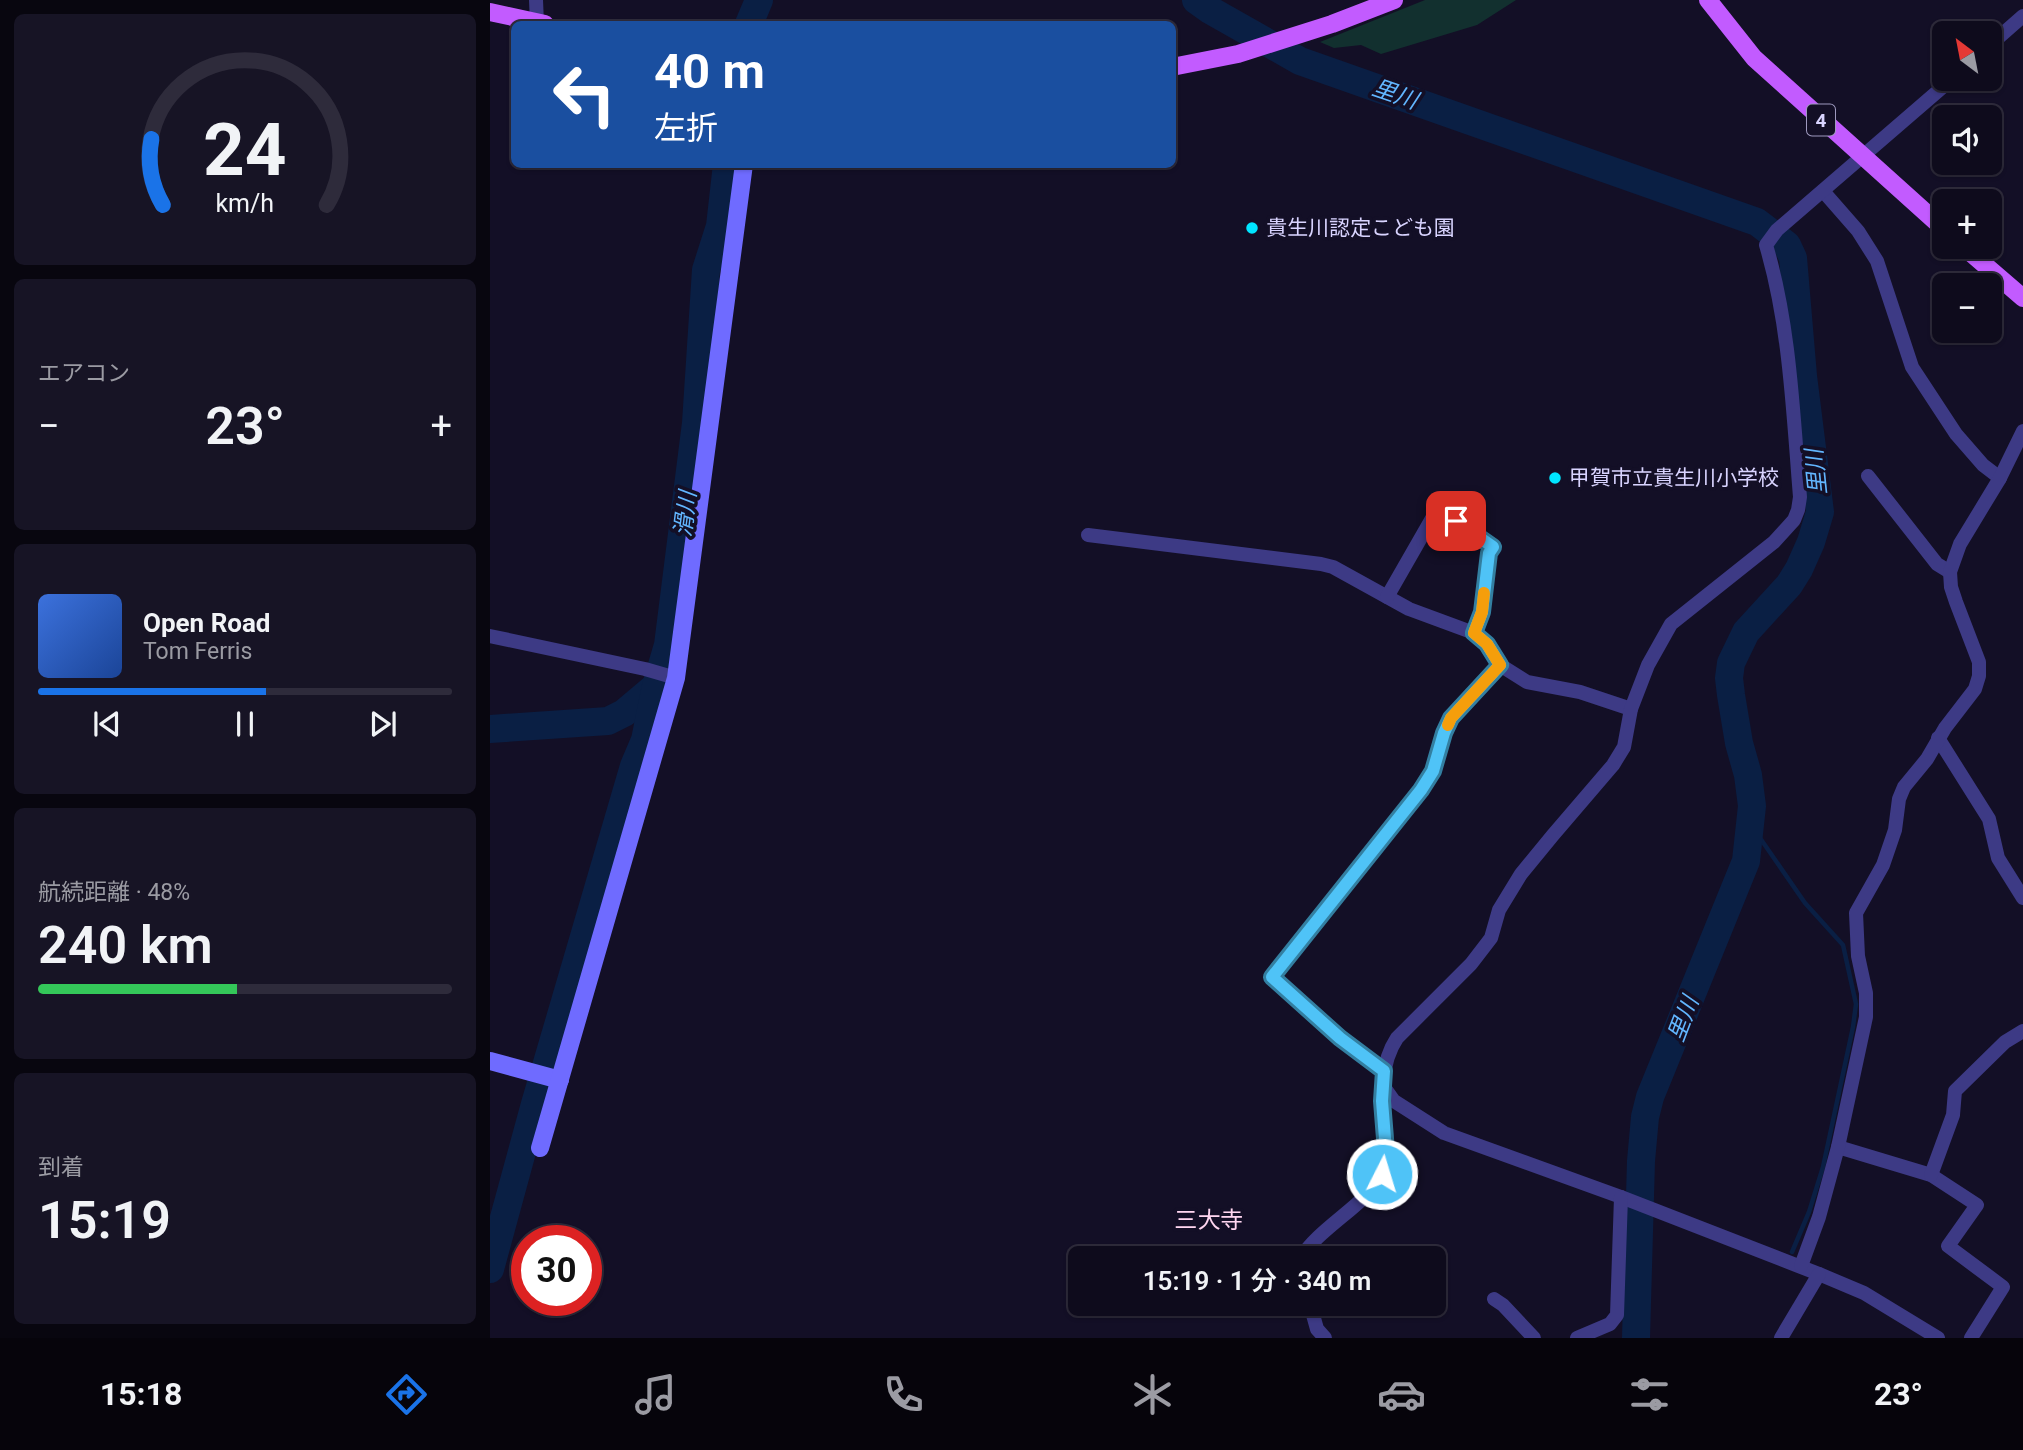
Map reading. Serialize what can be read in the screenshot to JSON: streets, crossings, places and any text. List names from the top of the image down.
{
  "streets": {
    "main road": ["4"]
  },
  "districts": ["三大寺"],
  "water": ["里川", "滑川"],
  "places": ["貴生川認定こども園", "甲賀市立貴生川小学校"],
  "north": "top left",
  "page": {
    "map_buttons": ["+", "−"],
    "turn": ["40 m", "左折"],
    "tile": [
      "エアコン",
      ["航続距離 · 48%", "240 km"],
      ["到着", "15:19"]
    ],
    "heat": ["−", "23°", "+"],
    "song": ["Open Road", "Tom Ferris"],
    "limit": "30",
    "trip": "15:19 · 1 分 · 340 m",
    "tabs": ["15:18", "23°"],
    "gauge": ["24", "km/h"]
  }
}
